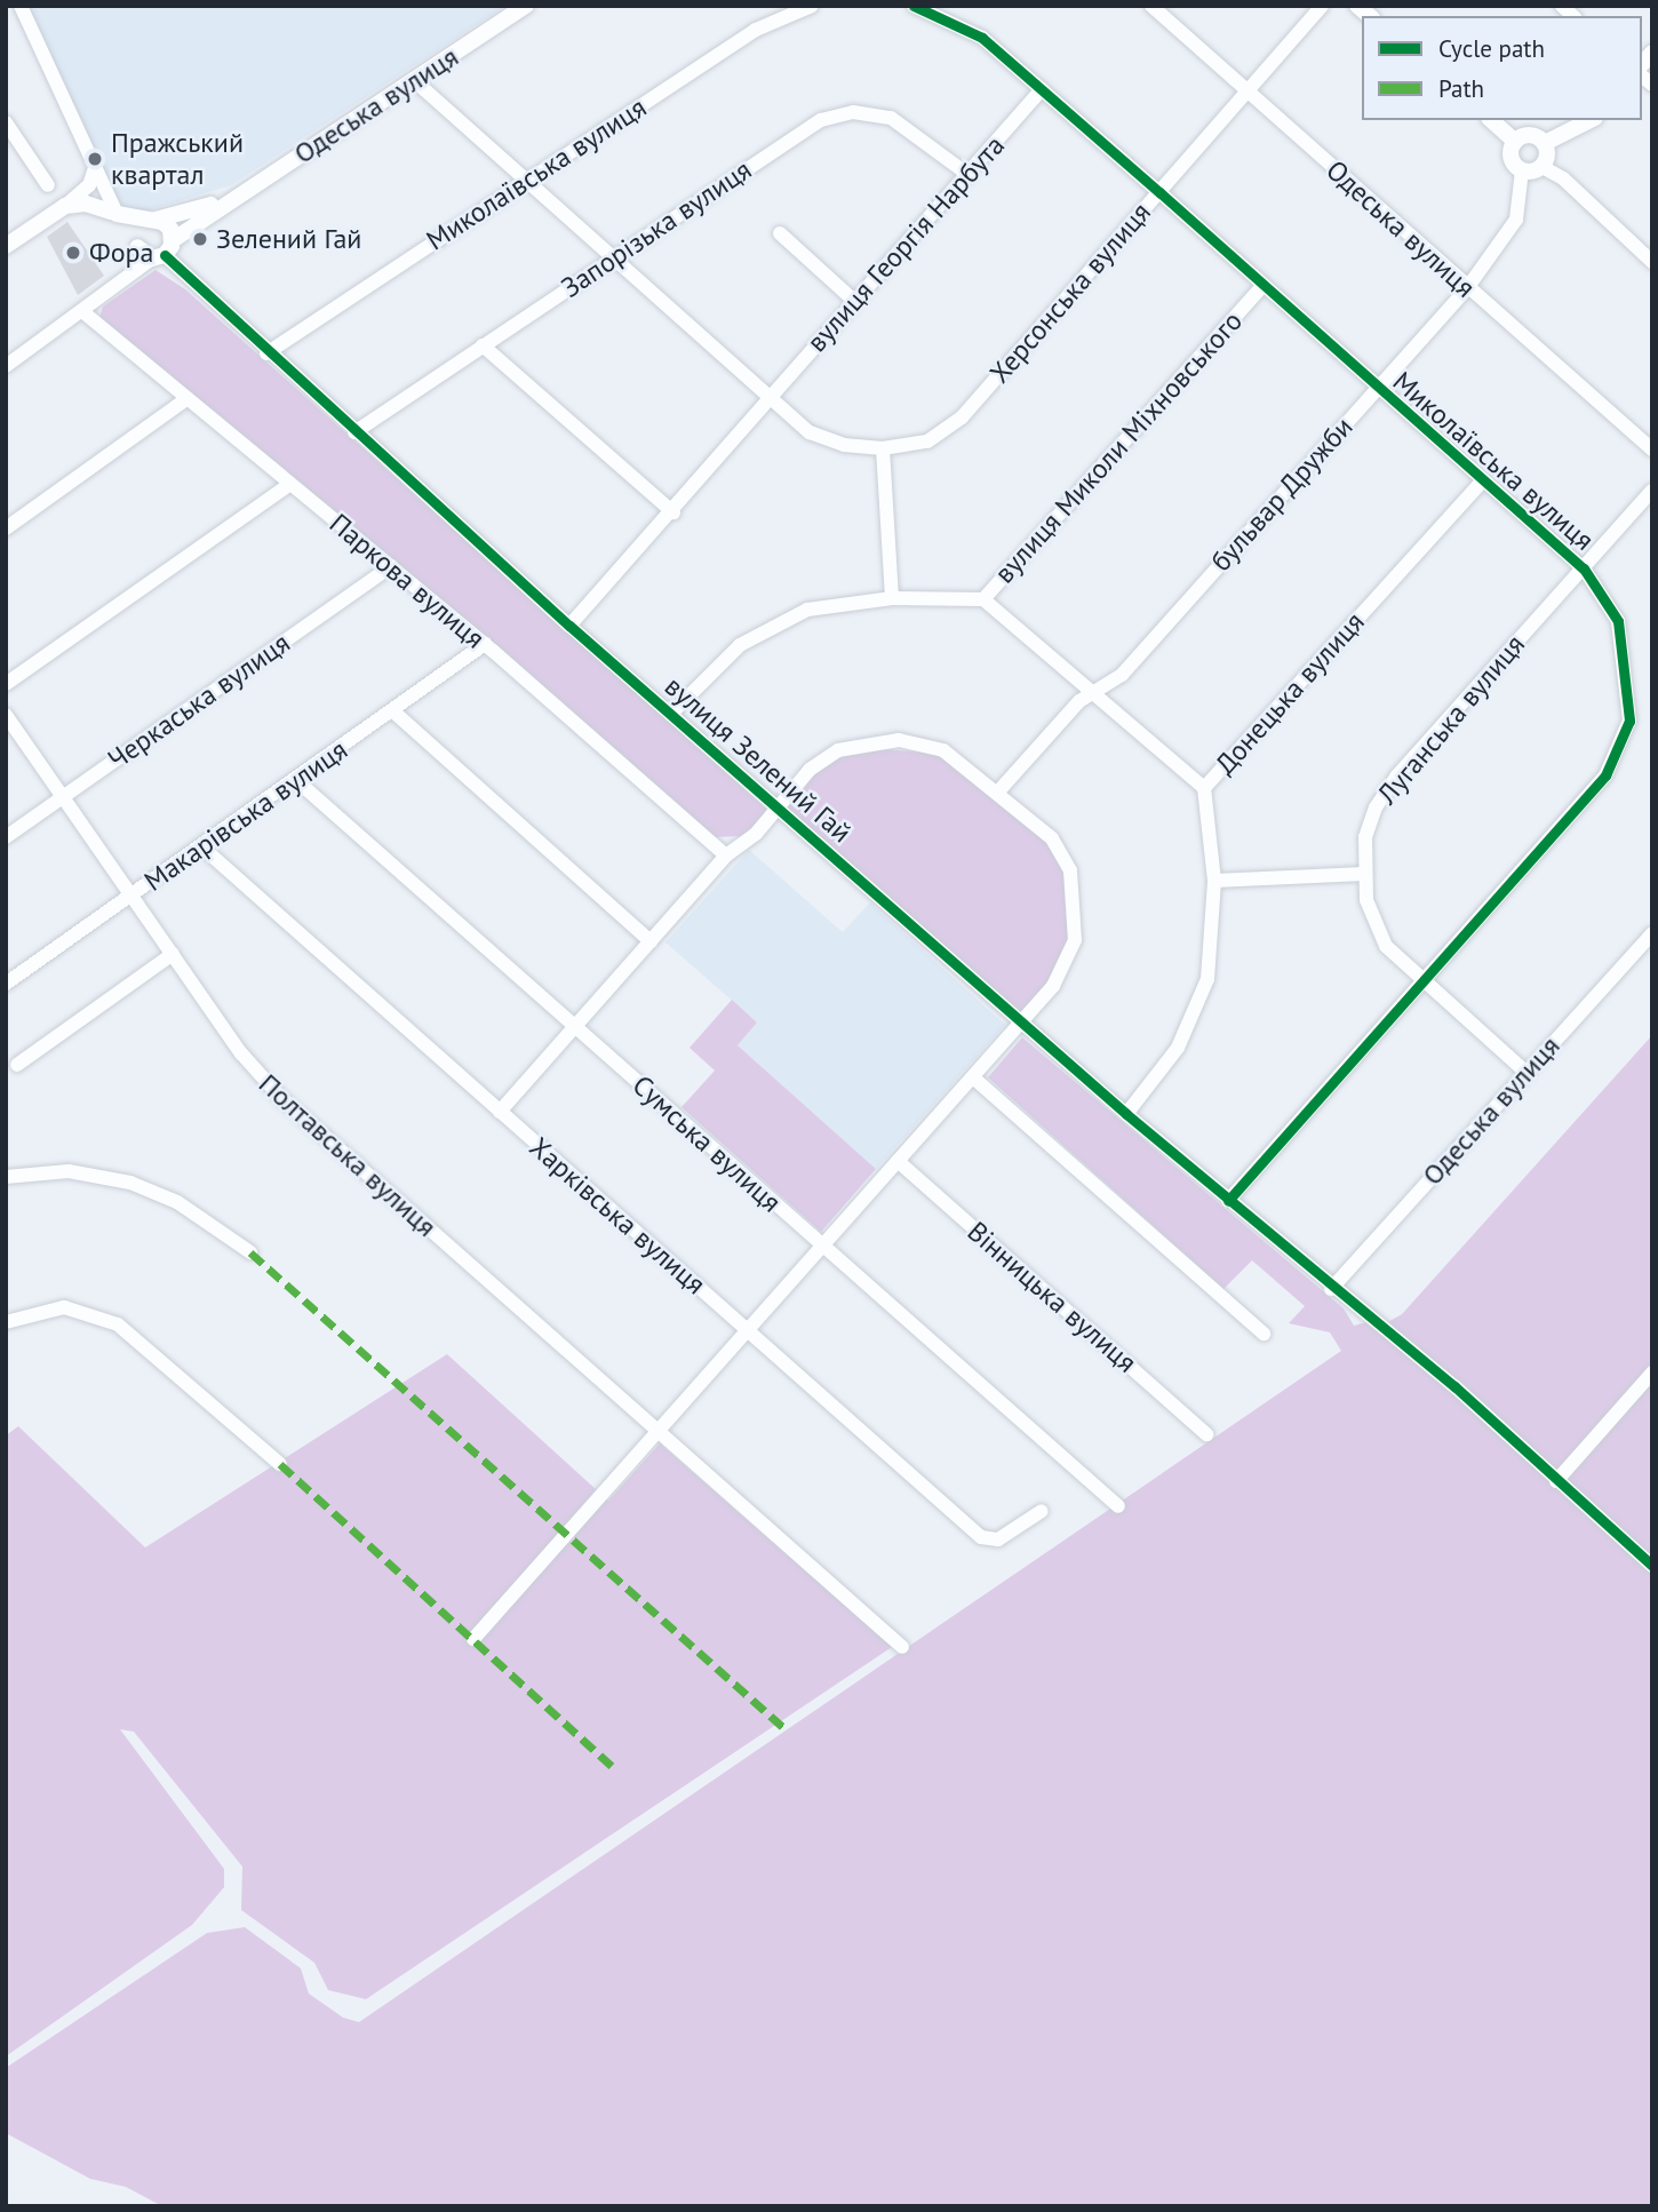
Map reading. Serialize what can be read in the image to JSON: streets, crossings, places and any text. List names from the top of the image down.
{
  "streets": {
    "main road": ["Одеська вулиця"],
    "street": [
      "Миколаївська вулиця",
      "Запорізька вулиця",
      "вулиця Георгія Нарбута",
      "Херсонська вулиця",
      "вулиця Миколи Міхновського",
      "бульвар Дружби",
      "Паркова вулиця",
      "Донецька вулиця",
      "Черкаська вулиця",
      "Луганська вулиця",
      "вулиця Зелений Гай",
      "Макарівська вулиця",
      "Сумська вулиця",
      "Полтавська вулиця",
      "Харківська вулиця",
      "Вінницька вулиця"
    ]
  },
  "crossings": [
    ["Одеська вулиця", "Херсонська вулиця"],
    ["Одеська вулиця", "бульвар Дружби"],
    ["Одеська вулиця", "Луганська вулиця"],
    ["Одеська вулиця", "вулиця Зелений Гай"],
    ["Миколаївська вулиця", "вулиця Георгія Нарбута"],
    ["Миколаївська вулиця", "Херсонська вулиця"],
    ["Миколаївська вулиця", "вулиця Миколи Міхновського"],
    ["Миколаївська вулиця", "бульвар Дружби"],
    ["Миколаївська вулиця", "Донецька вулиця"],
    ["Миколаївська вулиця", "Луганська вулиця"],
    ["Миколаївська вулиця", "вулиця Зелений Гай"],
    ["Запорізька вулиця", "вулиця Георгія Нарбута"],
    ["Запорізька вулиця", "вулиця Зелений Гай"],
    ["вулиця Георгія Нарбута", "Херсонська вулиця"],
    ["вулиця Георгія Нарбута", "вулиця Зелений Гай"],
    ["вулиця Миколи Міхновського", "вулиця Зелений Гай"],
    ["Паркова вулиця", "Черкаська вулиця"],
    ["Паркова вулиця", "Макарівська вулиця"],
    ["Донецька вулиця", "вулиця Зелений Гай"],
    ["Черкаська вулиця", "Полтавська вулиця"],
    ["Макарівська вулиця", "Сумська вулиця"],
    ["Макарівська вулиця", "Полтавська вулиця"],
    ["Макарівська вулиця", "Харківська вулиця"]
  ],
  "places": ["Пражський квартал", "Зелений Гай", "Фора"],
  "legend": ["Cycle path", "Path"]
}
